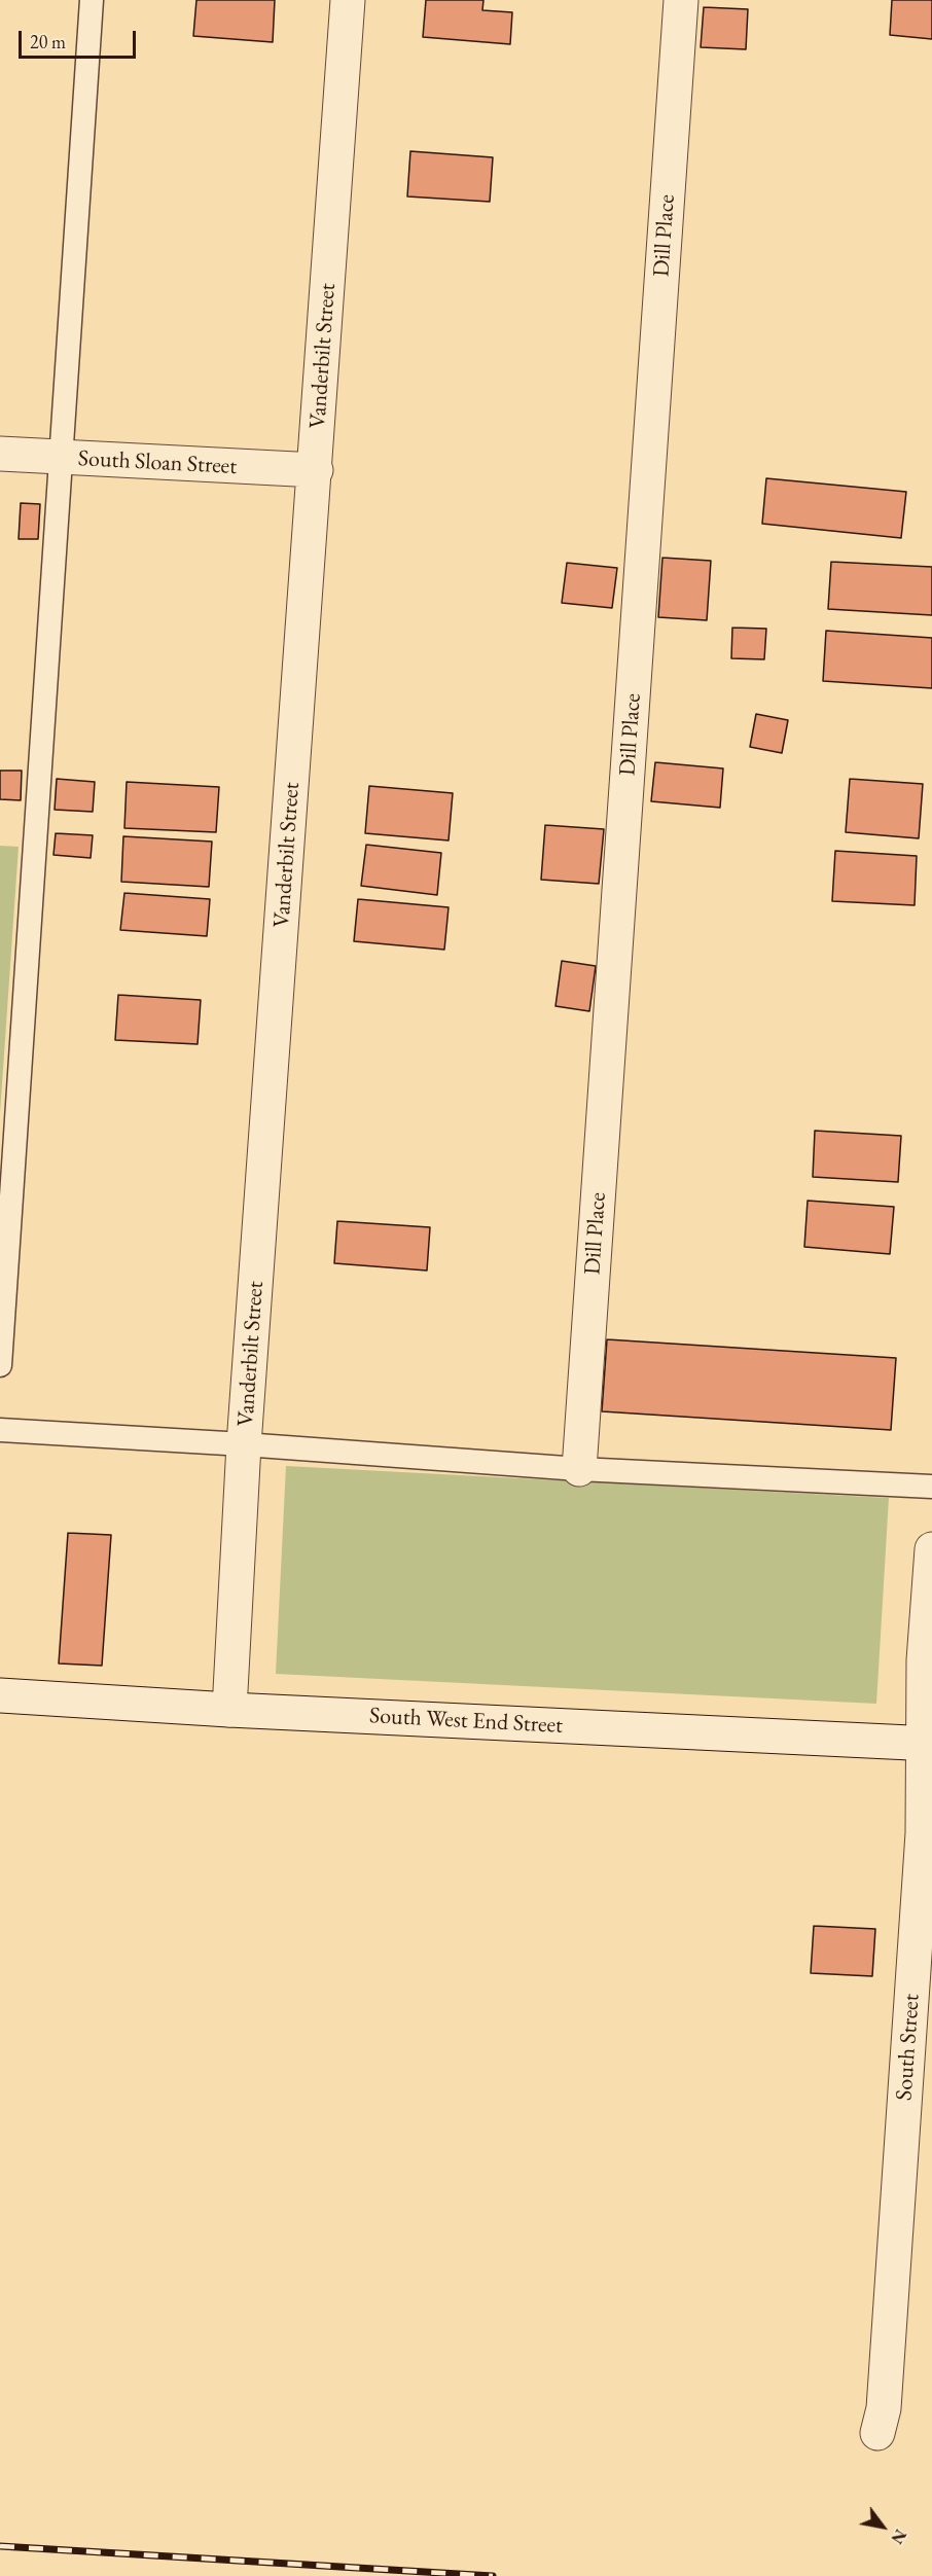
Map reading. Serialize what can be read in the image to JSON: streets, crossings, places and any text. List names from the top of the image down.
{
  "streets": {
    "street": [
      "Dill Place",
      "Vanderbilt Street",
      "South Sloan Street",
      "South West End Street",
      "South Street"
    ]
  },
  "crossings": [
    ["Vanderbilt Street", "South Sloan Street"],
    ["Vanderbilt Street", "South West End Street"],
    ["South West End Street", "South Street"]
  ],
  "scale_bar": "20 m",
  "north": "bottom right"
}
